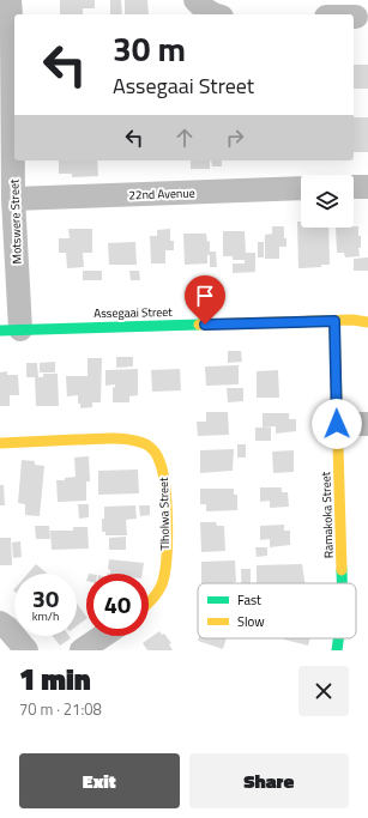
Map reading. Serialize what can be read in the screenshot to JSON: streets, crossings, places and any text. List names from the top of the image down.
{
  "streets": {
    "street": [
      "22nd Avenue",
      "Motswere Street",
      "Assegaai Street",
      "Tlholwa Street",
      "Ramakoka Street"
    ]
  },
  "crossings": [
    ["22nd Avenue", "Motswere Street"],
    ["Motswere Street", "Assegaai Street"],
    ["Assegaai Street", "Ramakoka Street"]
  ],
  "legend": ["Fast", "Slow"],
  "page": {
    "turn": ["30 m", "Assegaai Street"],
    "speed": "30 km/h",
    "limit": "40",
    "heading": ["1 min", "70 m · 21:08"],
    "buttons": ["Exit", "Share"]
  }
}
